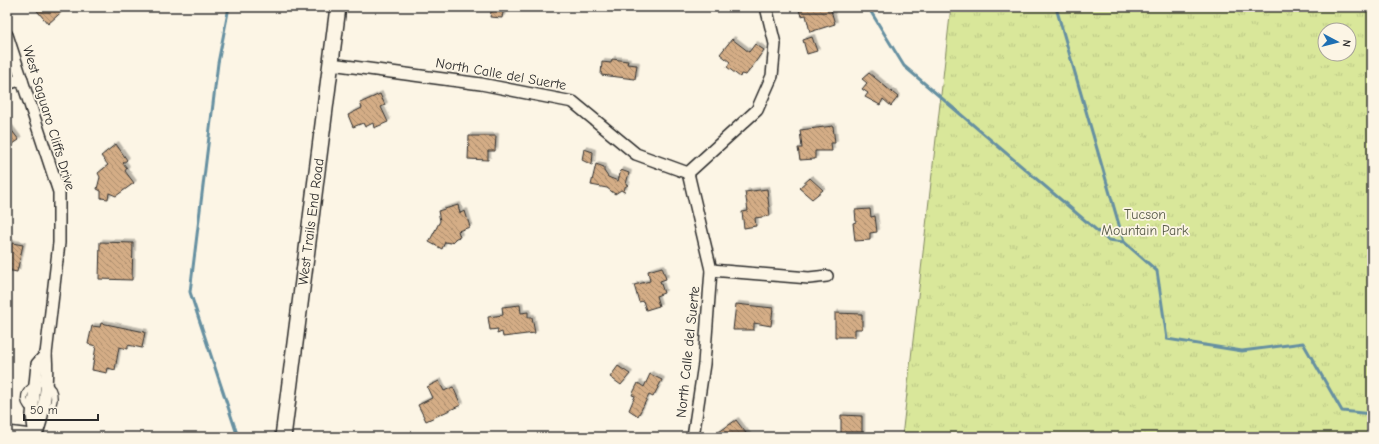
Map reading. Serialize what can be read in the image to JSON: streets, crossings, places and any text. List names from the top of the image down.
{
  "streets": {
    "street": ["North Calle del Suerte", "West Saguaro Cliffs Drive", "West Trails End Road"]
  },
  "crossings": [
    ["North Calle del Suerte", "West Trails End Road"]
  ],
  "parks": ["Tucson Mountain Park"],
  "scale_bar": "50 m",
  "north": "right"
}
